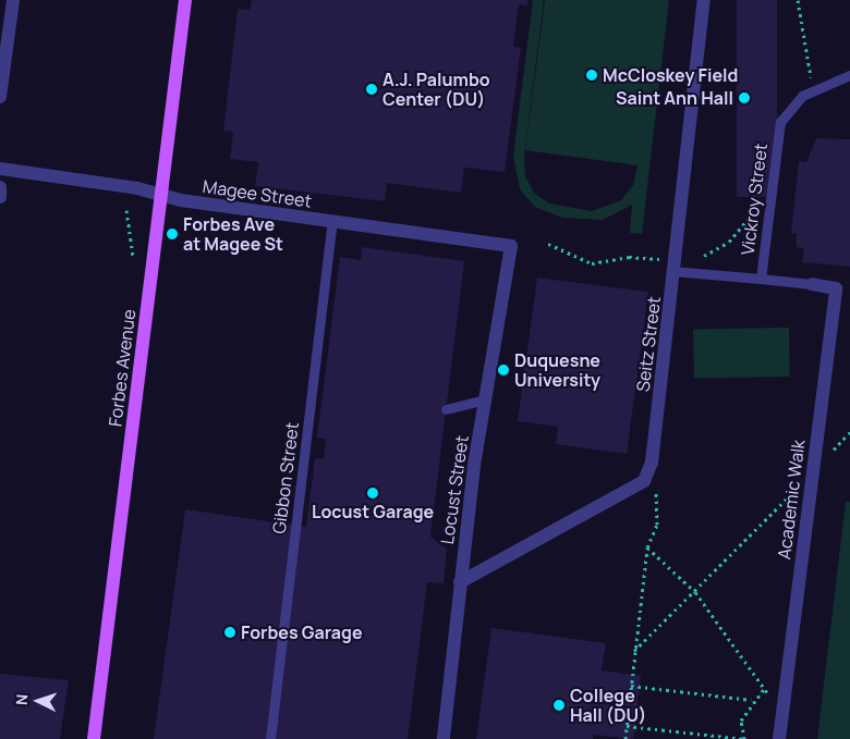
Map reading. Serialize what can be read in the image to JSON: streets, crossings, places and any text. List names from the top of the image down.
{
  "streets": {
    "main road": ["Forbes Avenue"],
    "street": [
      "Magee Street",
      "Seitz Street",
      "Locust Street",
      "Academic Walk"
    ],
    "lane": ["Vickroy Street", "Gibbon Street"]
  },
  "crossings": [
    ["Magee Street", "Forbes Avenue"],
    ["Magee Street", "Gibbon Street"],
    ["Magee Street", "Locust Street"],
    ["Vickroy Street", "Seitz Street"],
    ["Seitz Street", "Locust Street"]
  ],
  "places": [
    "McCloskey Field",
    "A.J. Palumbo Center (DU)",
    "Saint Ann Hall",
    "Forbes Ave at Magee St",
    "Duquesne University",
    "Locust Garage",
    "Forbes Garage",
    "College Hall (DU)"
  ],
  "north": "left"
}
